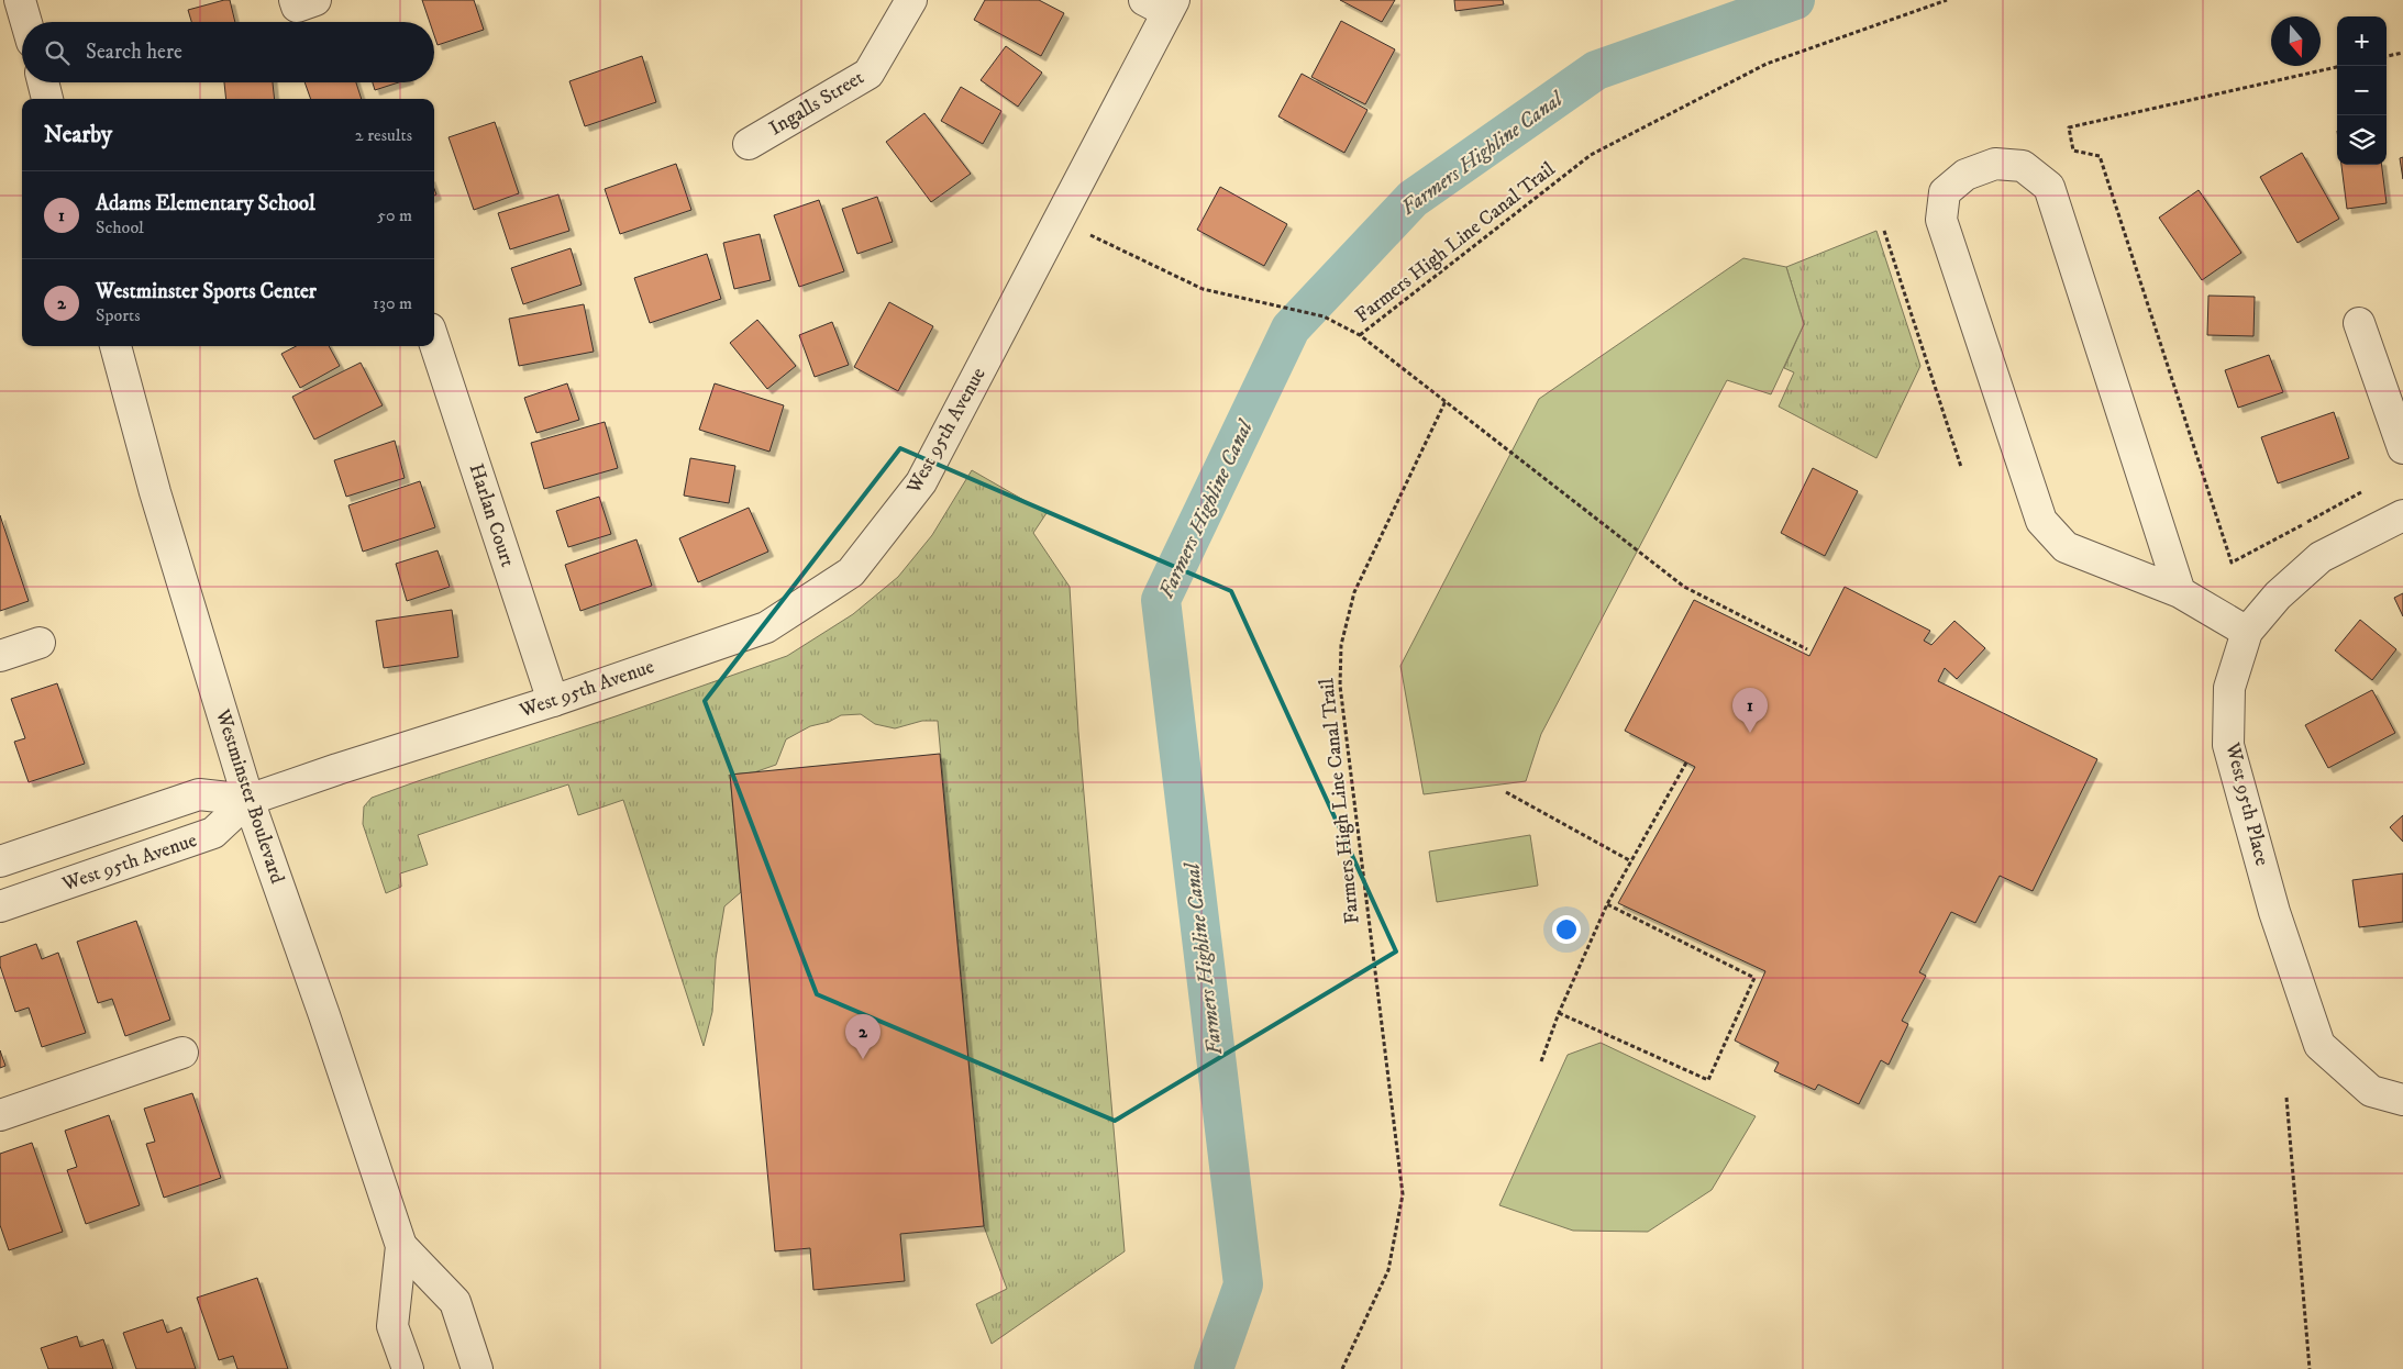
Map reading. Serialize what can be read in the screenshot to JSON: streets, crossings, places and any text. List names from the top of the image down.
{
  "streets": {
    "street": [
      "Ingalls Street",
      "West 95th Avenue",
      "Harlan Court",
      "Westminster Boulevard",
      "West 95th Place"
    ],
    "path": ["Farmers High Line Canal Trail"]
  },
  "crossings": [
    ["West 95th Avenue", "Harlan Court"],
    ["West 95th Avenue", "Westminster Boulevard"]
  ],
  "water": ["Farmers Highline Canal"],
  "north": "bottom",
  "page": {
    "map_buttons": ["+", "−"],
    "search": "Search here",
    "heading": ["Nearby", "2 results"],
    "list": [
      {
        "mark": "1",
        "name": "Adams Elementary School",
        "note": "School",
        "value": "50 m"
      },
      {
        "mark": "2",
        "name": "Westminster Sports Center",
        "note": "Sports",
        "value": "130 m"
      }
    ],
    "pins": ["1", "2"]
  }
}
